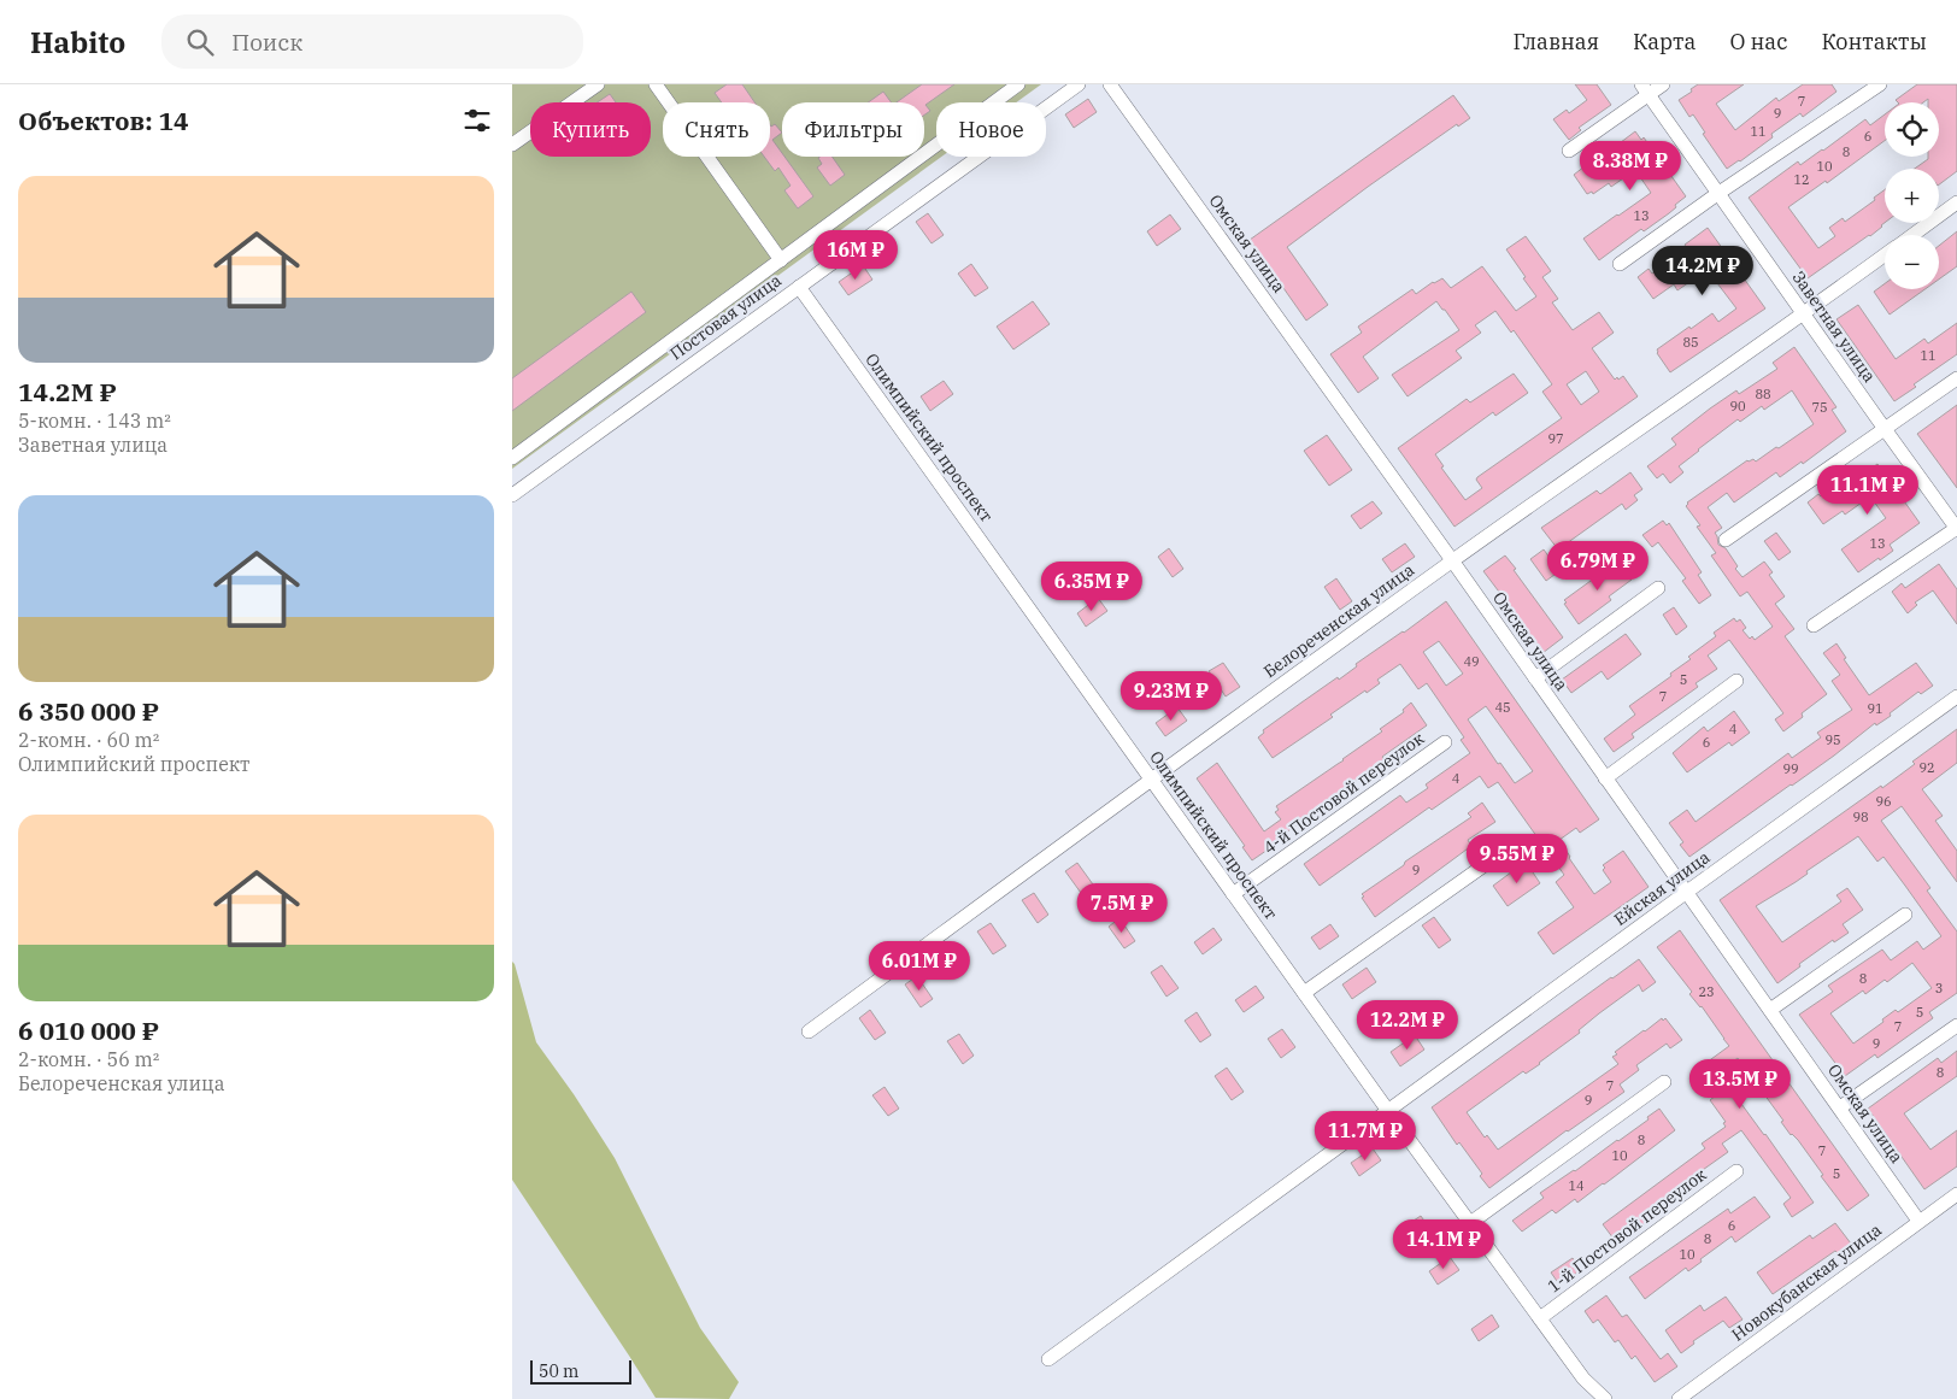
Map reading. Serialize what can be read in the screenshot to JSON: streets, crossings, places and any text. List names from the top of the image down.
{
  "streets": {
    "street": [
      "Омская улица",
      "Постовая улица",
      "Заветная улица",
      "Олимпийский проспект",
      "Белореченская улица",
      "4-й Постовой переулок",
      "Ейская улица",
      "1-й Постовой переулок",
      "Новокубанская улица"
    ]
  },
  "crossings": [
    ["Омская улица", "Белореченская улица"],
    ["Омская улица", "Ейская улица"],
    ["Омская улица", "Новокубанская улица"],
    ["Постовая улица", "Олимпийский проспект"],
    ["Заветная улица", "Белореченская улица"],
    ["Олимпийский проспект", "Белореченская улица"],
    ["Олимпийский проспект", "4-й Постовой переулок"],
    ["Олимпийский проспект", "Ейская улица"],
    ["Олимпийский проспект", "1-й Постовой переулок"]
  ],
  "house_numbers": [
    "7",
    "9",
    "11",
    "6",
    "8",
    "10",
    "12",
    "13",
    "85",
    "11",
    "88",
    "90",
    "75",
    "97",
    "13",
    "49",
    "5",
    "7",
    "45",
    "91",
    "4",
    "95",
    "6",
    "92",
    "99",
    "4",
    "96",
    "98",
    "9",
    "8",
    "3",
    "23",
    "5",
    "7",
    "9",
    "8",
    "7",
    "9",
    "8",
    "7",
    "10",
    "5",
    "14",
    "6",
    "8",
    "10"
  ],
  "scale_bar": "50 m",
  "page": {
    "header": "Habito",
    "search": "Поиск",
    "nav": [
      "Главная",
      "Карта",
      "О нас",
      "Контакты"
    ],
    "heading": "Объектов: 14",
    "map_buttons": ["+", "−"],
    "chip": [
      "Купить",
      "Снять",
      "Фильтры",
      "Новое"
    ],
    "price": [
      "8.38M ₽",
      "16M ₽",
      "14.2M ₽",
      "11.1M ₽",
      "6.79M ₽",
      "6.35M ₽",
      "9.23M ₽",
      "9.55M ₽",
      "7.5M ₽",
      "6.01M ₽",
      "12.2M ₽",
      "13.5M ₽",
      "11.7M ₽",
      "14.1M ₽"
    ],
    "list": [
      {
        "name": "14.2M ₽",
        "note": "5-комн. · 143 m² · Заветная улица"
      },
      {
        "name": "6 350 000 ₽",
        "note": "2-комн. · 60 m² · Олимпийский проспект"
      },
      {
        "name": "6 010 000 ₽",
        "note": "2-комн. · 56 m² · Белореченская улица"
      }
    ],
    "scale": "50 m"
  }
}
